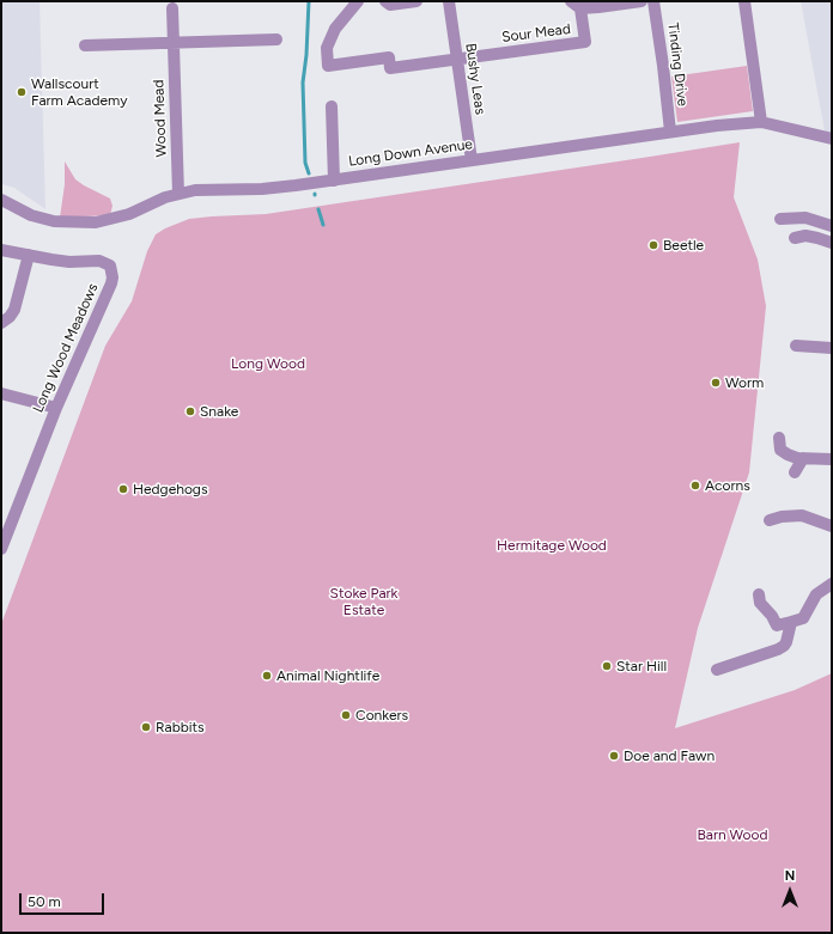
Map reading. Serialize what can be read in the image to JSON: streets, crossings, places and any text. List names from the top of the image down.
{
  "streets": {
    "street": [
      "Sour Mead",
      "Tinding Drive",
      "Bushy Leas",
      "Wood Mead",
      "Long Down Avenue",
      "Long Wood Meadows"
    ]
  },
  "crossings": [
    ["Sour Mead", "Bushy Leas"],
    ["Tinding Drive", "Long Down Avenue"],
    ["Bushy Leas", "Long Down Avenue"],
    ["Wood Mead", "Long Down Avenue"]
  ],
  "parks": [
    "Long Wood",
    "Hermitage Wood",
    "Stoke Park Estate",
    "Barn Wood"
  ],
  "places": [
    "Wallscourt Farm Academy",
    "Beetle",
    "Worm",
    "Snake",
    "Acorns",
    "Hedgehogs",
    "Star Hill",
    "Animal Nightlife",
    "Conkers",
    "Rabbits",
    "Doe and Fawn"
  ],
  "scale_bar": "50 m",
  "north": "top"
}
